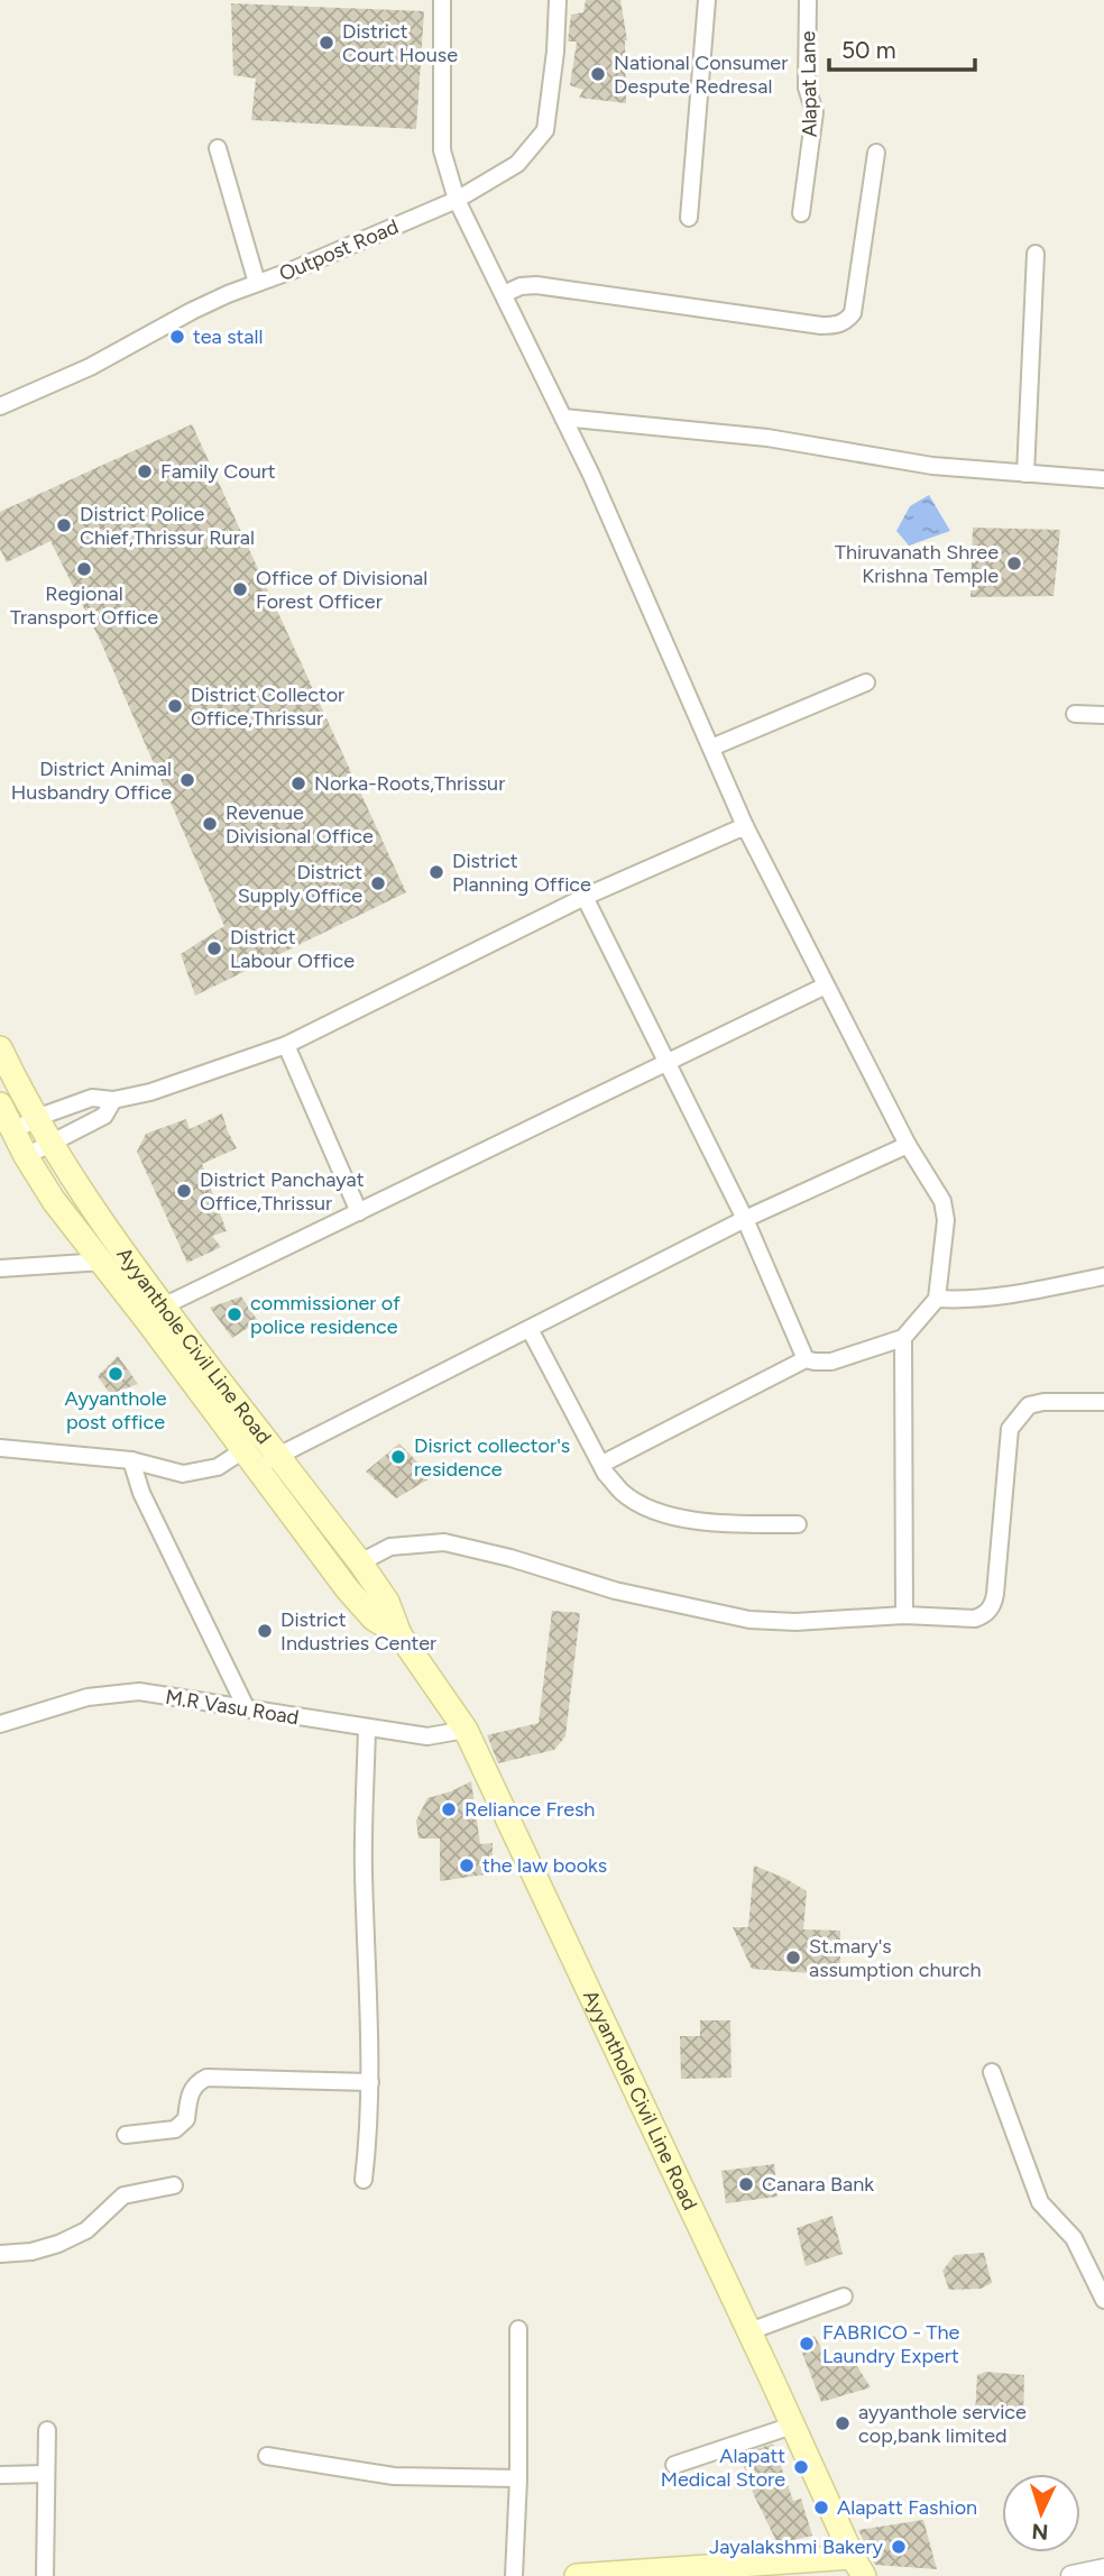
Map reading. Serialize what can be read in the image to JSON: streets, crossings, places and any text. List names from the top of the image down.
{
  "streets": {
    "main road": ["Ayyanthole Civil Line Road"],
    "street": ["Alapat Lane", "Outpost Road", "M.R Vasu Road"]
  },
  "crossings": [
    ["Ayyanthole Civil Line Road", "M.R Vasu Road"]
  ],
  "places": [
    "District Court House",
    "National Consumer Despute Redresal",
    "tea stall",
    "Family Court",
    "District Police Chief,Thrissur Rural",
    "Thiruvanath Shree Krishna Temple",
    "Regional Transport Office",
    "Office of Divisional Forest Officer",
    "District Collector Office,Thrissur",
    "District Animal Husbandry Office",
    "Norka-Roots,Thrissur",
    "Revenue Divisional Office",
    "District Planning Office",
    "District Supply Office",
    "District Labour Office",
    "District Panchayat Office,Thrissur",
    "commissioner of police residence",
    "Ayyanthole post office",
    "Disrict collector's residence",
    "District Industries Center",
    "Reliance Fresh",
    "the law books",
    "St.mary's assumption church",
    "Canara Bank",
    "FABRICO - The Laundry Expert",
    "ayyanthole service cop,bank limited",
    "Alapatt Medical Store",
    "Alapatt Fashion",
    "Jayalakshmi Bakery"
  ],
  "scale_bar": "50 m",
  "north": "bottom"
}
